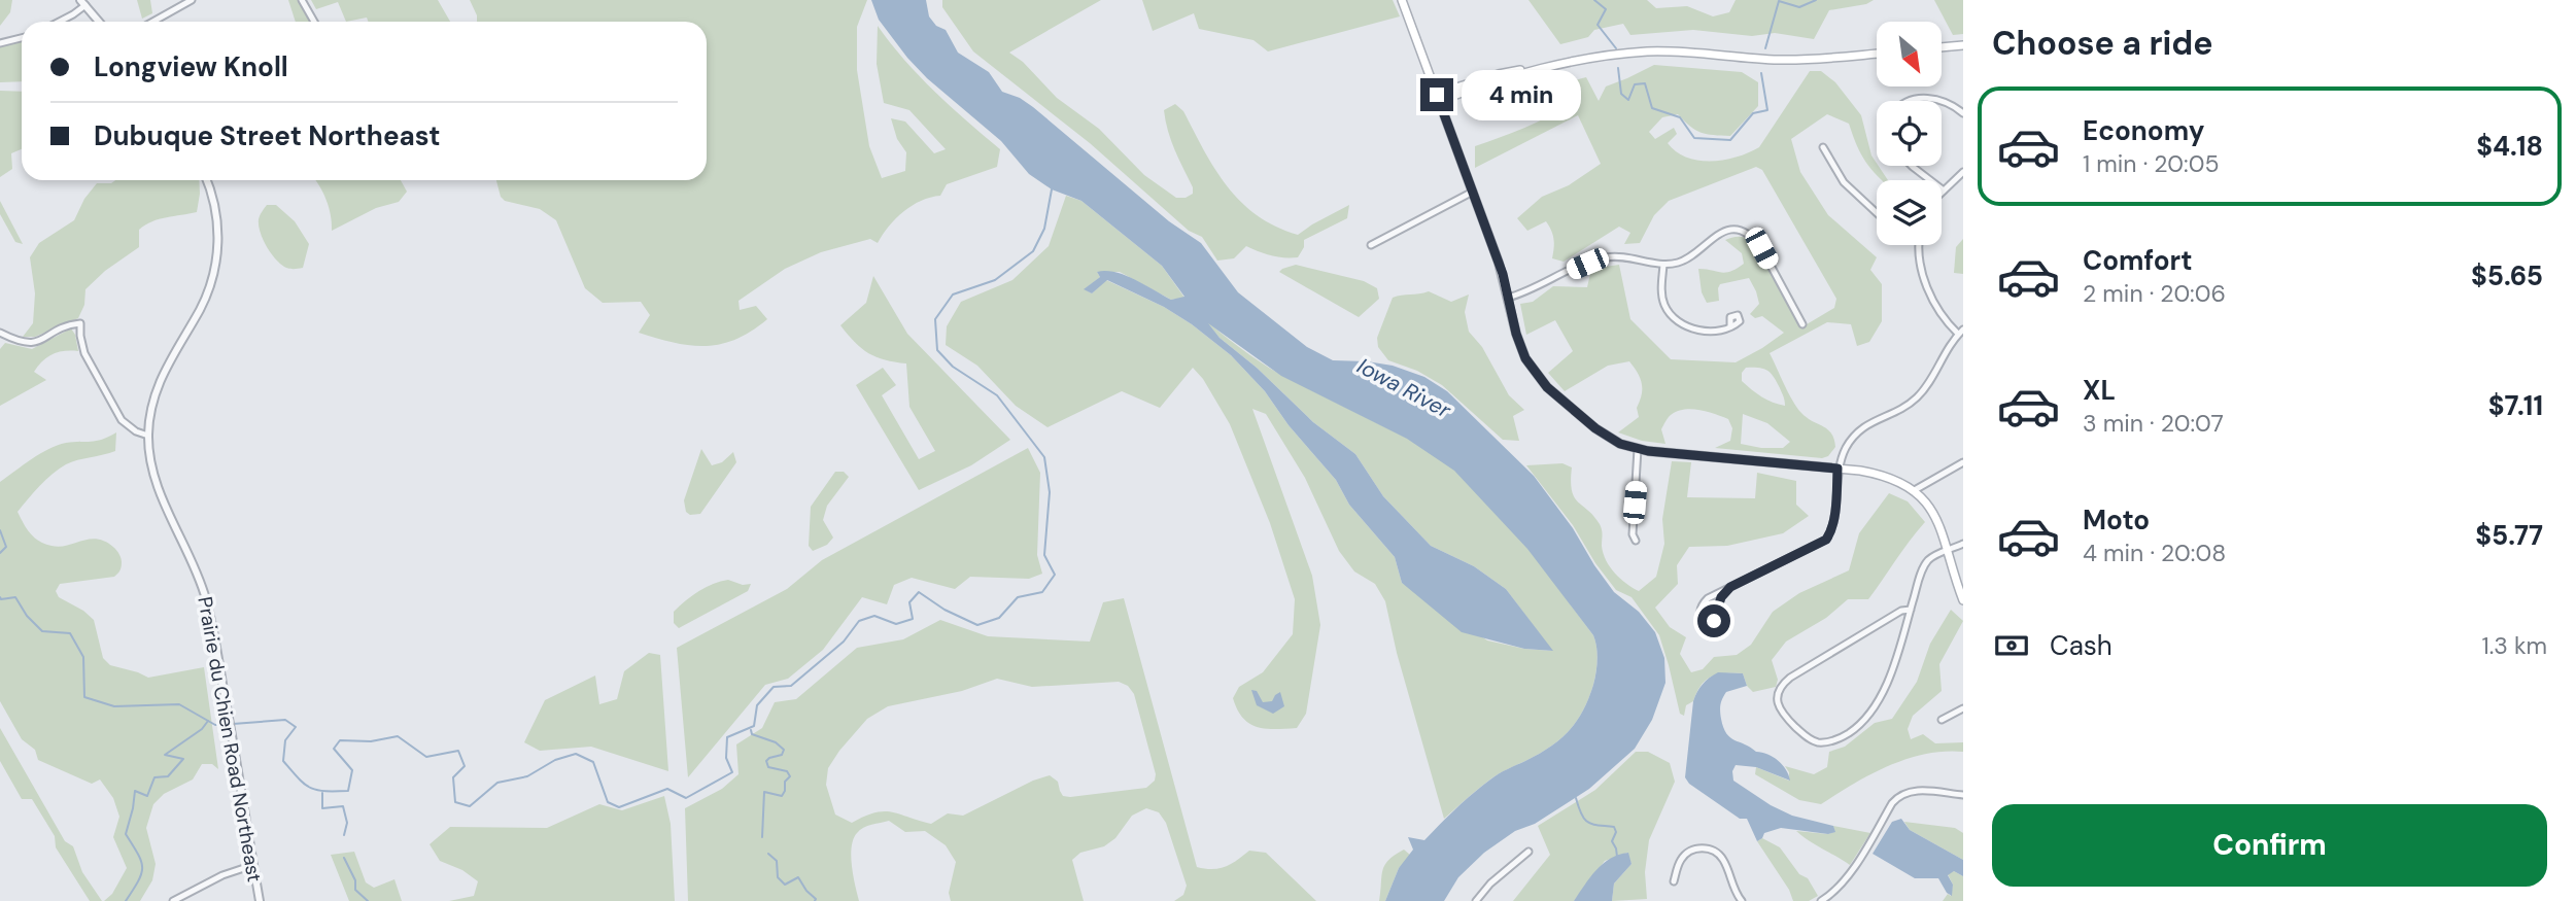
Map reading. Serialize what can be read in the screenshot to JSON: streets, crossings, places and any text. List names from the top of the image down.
{
  "streets": {
    "street": ["Prairie du Chien Road Northeast"]
  },
  "water": ["Iowa River"],
  "north": "bottom right",
  "page": {
    "heading": "Choose a ride",
    "banner": ["Longview Knoll", "Dubuque Street Northeast"],
    "bubble": "4 min",
    "list": [
      {
        "name": "Economy",
        "note": "1 min · 20:05",
        "value": "$4.18"
      },
      {
        "name": "Comfort",
        "note": "2 min · 20:06",
        "value": "$5.65"
      },
      {
        "name": "XL",
        "note": "3 min · 20:07",
        "value": "$7.11"
      },
      {
        "name": "Moto",
        "note": "4 min · 20:08",
        "value": "$5.77"
      }
    ],
    "pay": ["Cash", "1.3 km"],
    "buttons": "Confirm"
  }
}
